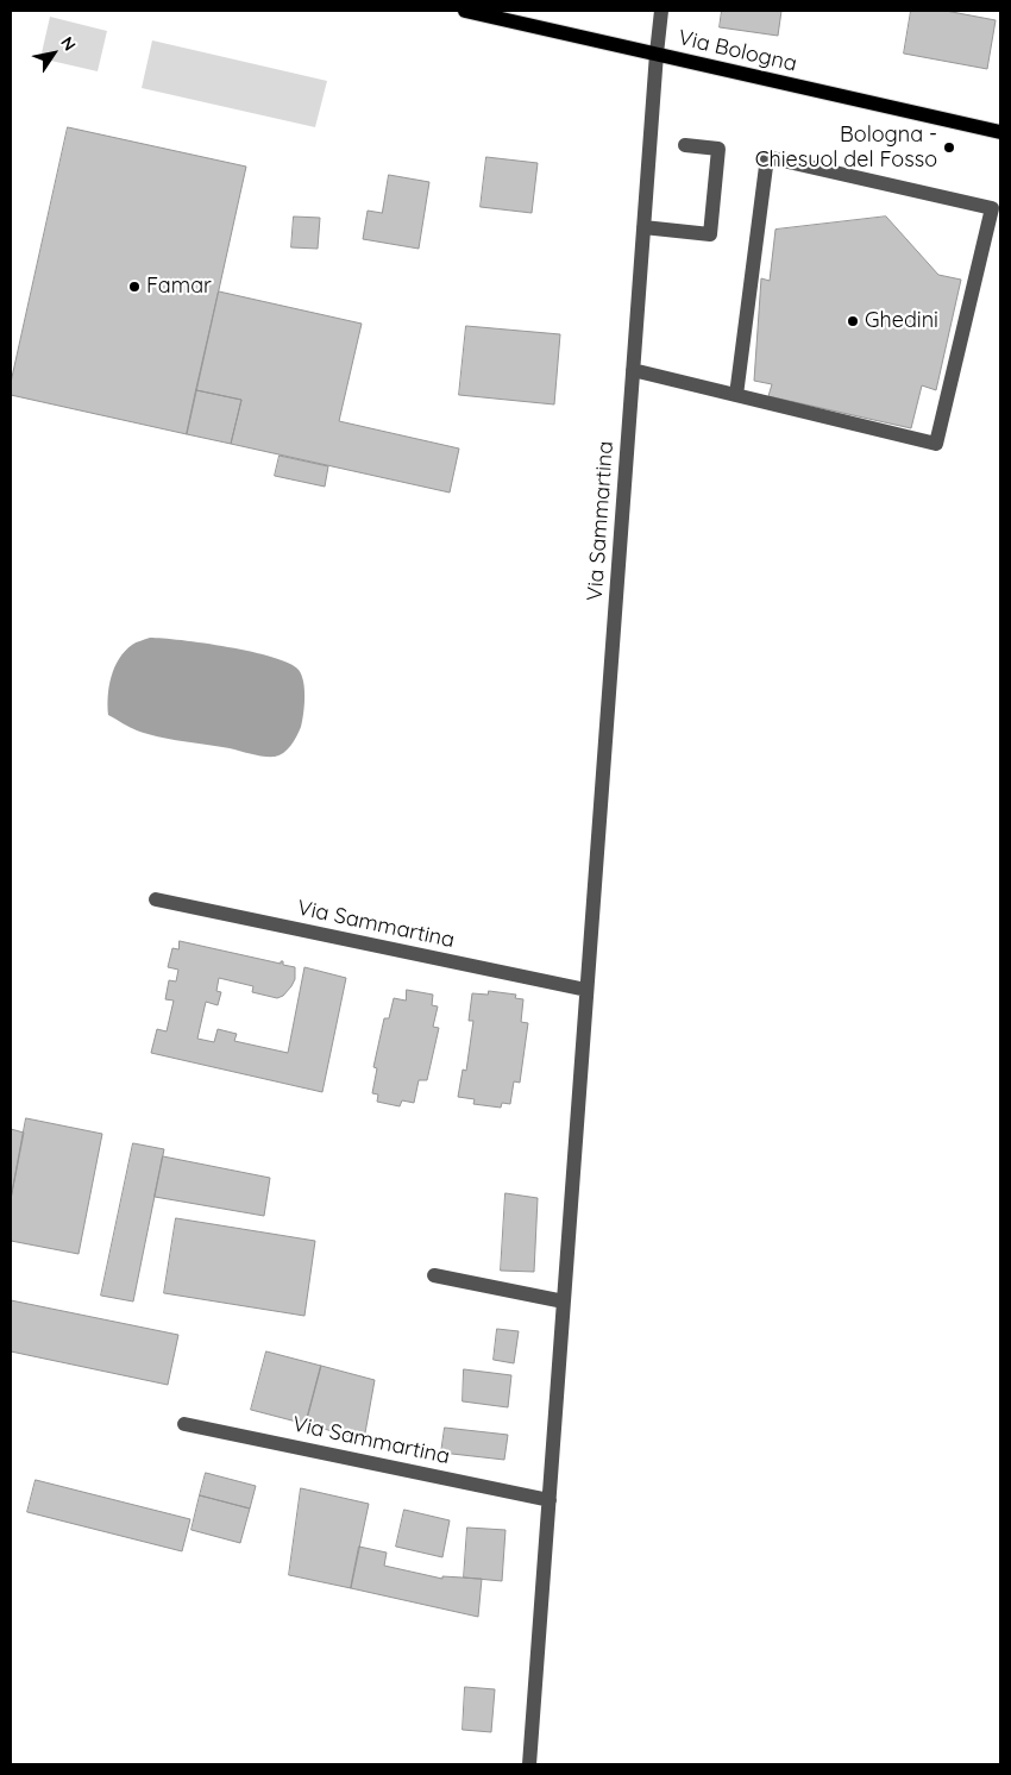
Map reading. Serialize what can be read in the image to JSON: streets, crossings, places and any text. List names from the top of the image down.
{
  "streets": {
    "main road": ["Via Bologna"],
    "street": ["Via Sammartina"]
  },
  "crossings": [
    ["Via Bologna", "Via Sammartina"]
  ],
  "places": ["Bologna - Chiesuol del Fosso", "Famar", "Ghedini"],
  "north": "top right"
}
